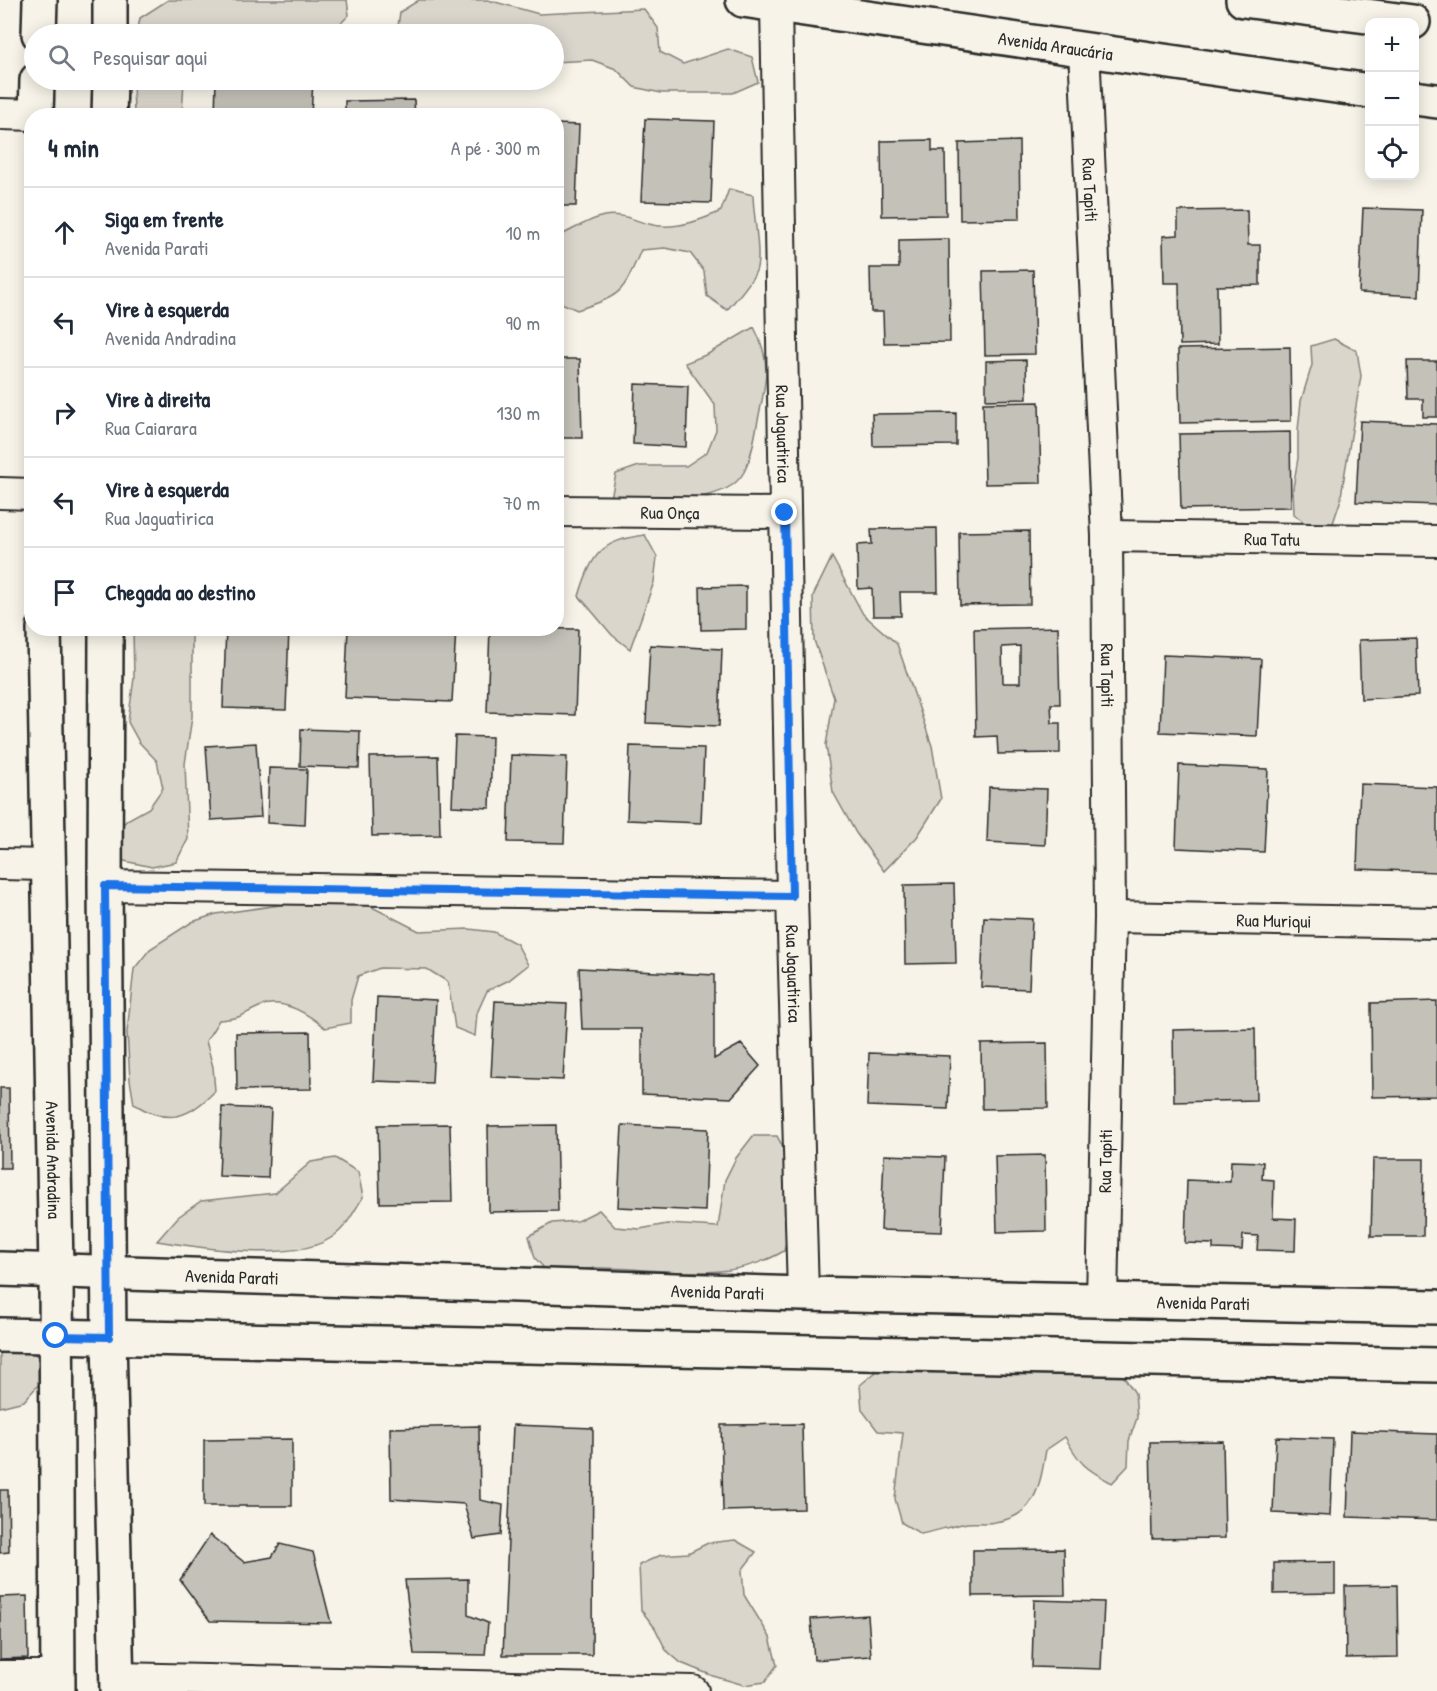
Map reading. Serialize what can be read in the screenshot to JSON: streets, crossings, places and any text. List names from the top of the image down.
{
  "streets": {
    "street": [
      "Avenida Araucária",
      "Rua Tapiti",
      "Rua Jaguatirica",
      "Rua Onça",
      "Rua Tatu",
      "Rua Muriqui",
      "Avenida Andradina",
      "Avenida Parati"
    ]
  },
  "crossings": [
    ["Avenida Araucária", "Rua Tapiti"],
    ["Avenida Araucária", "Rua Jaguatirica"],
    ["Rua Tapiti", "Rua Tatu"],
    ["Rua Tapiti", "Rua Muriqui"],
    ["Rua Tapiti", "Avenida Parati"],
    ["Rua Jaguatirica", "Rua Onça"],
    ["Rua Jaguatirica", "Avenida Parati"],
    ["Avenida Andradina", "Avenida Parati"]
  ],
  "page": {
    "map_buttons": ["+", "−"],
    "search": "Pesquisar aqui",
    "heading": ["4 min", "A pé · 300 m"],
    "list": [
      ["Siga em frente", "Avenida Parati", "10 m"],
      ["Vire à esquerda", "Avenida Andradina", "90 m"],
      ["Vire à direita", "Rua Caiarara", "130 m"],
      ["Vire à esquerda", "Rua Jaguatirica", "70 m"],
      "Chegada ao destino"
    ]
  }
}
